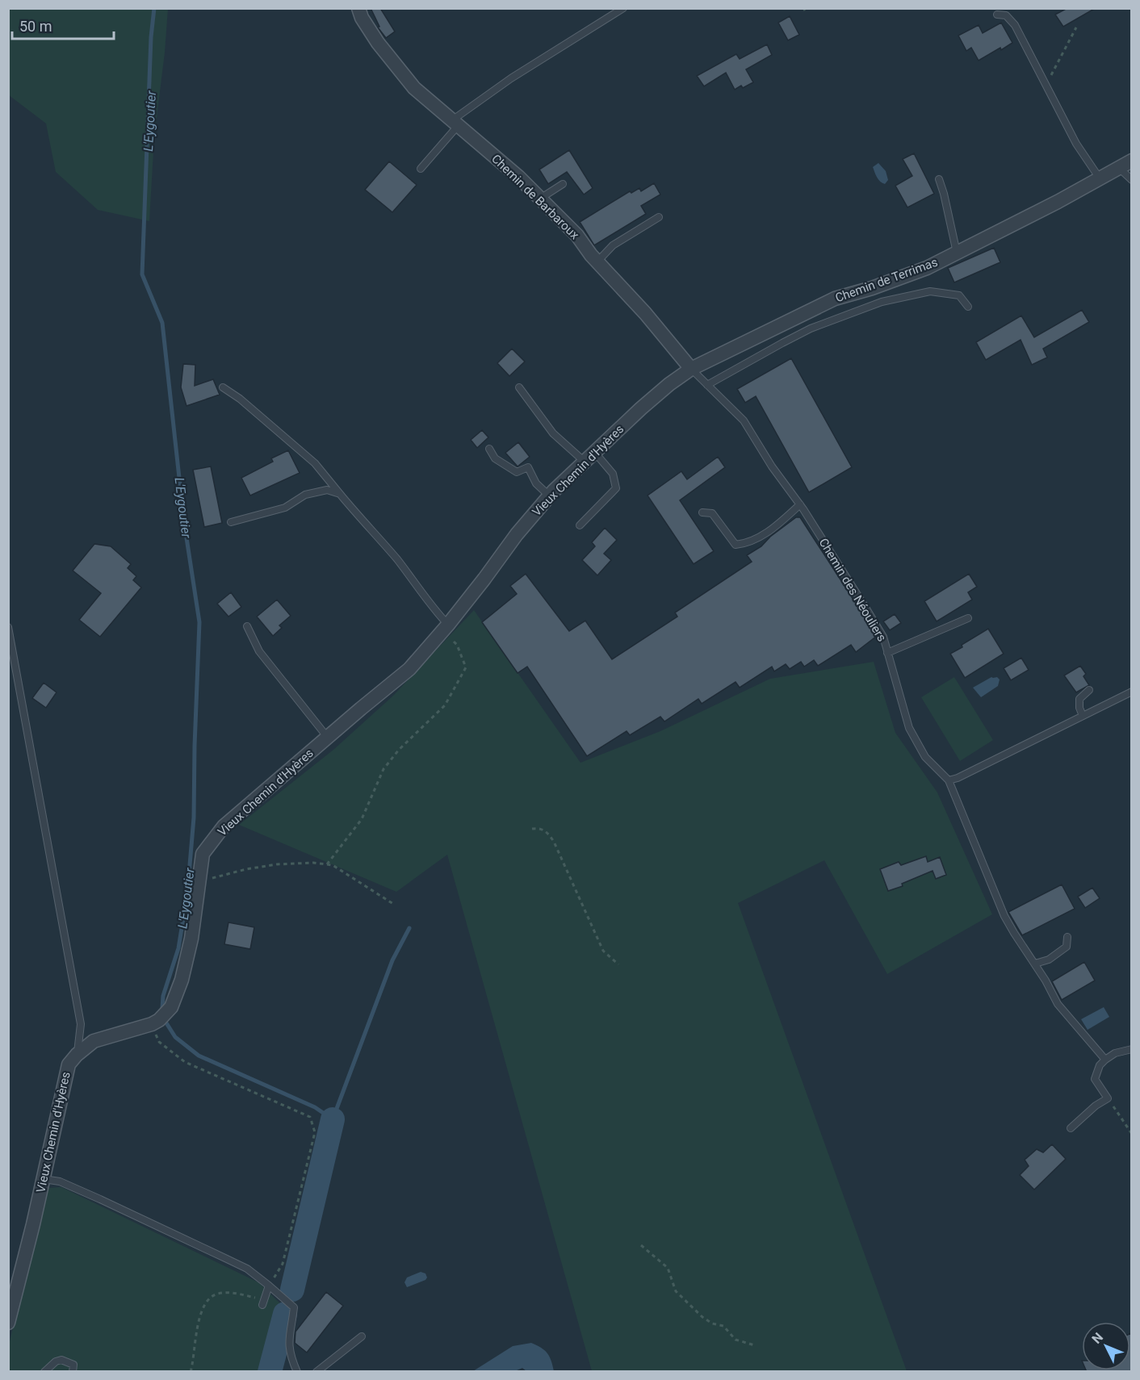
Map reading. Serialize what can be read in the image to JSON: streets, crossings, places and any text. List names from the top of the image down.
{
  "streets": {
    "street": ["Chemin de Barbaroux", "Chemin de Terrimas", "Vieux Chemin d'Hyères"],
    "lane": ["Chemin des Néouliers"]
  },
  "crossings": [
    ["Chemin de Barbaroux", "Chemin de Terrimas"],
    ["Chemin de Barbaroux", "Vieux Chemin d'Hyères"],
    ["Chemin de Barbaroux", "Chemin des Néouliers"],
    ["Chemin de Terrimas", "Vieux Chemin d'Hyères"],
    ["Chemin de Terrimas", "Chemin des Néouliers"],
    ["Vieux Chemin d'Hyères", "Chemin des Néouliers"]
  ],
  "water": ["L'Eygoutier"],
  "scale_bar": "50 m",
  "north": "top left"
}
